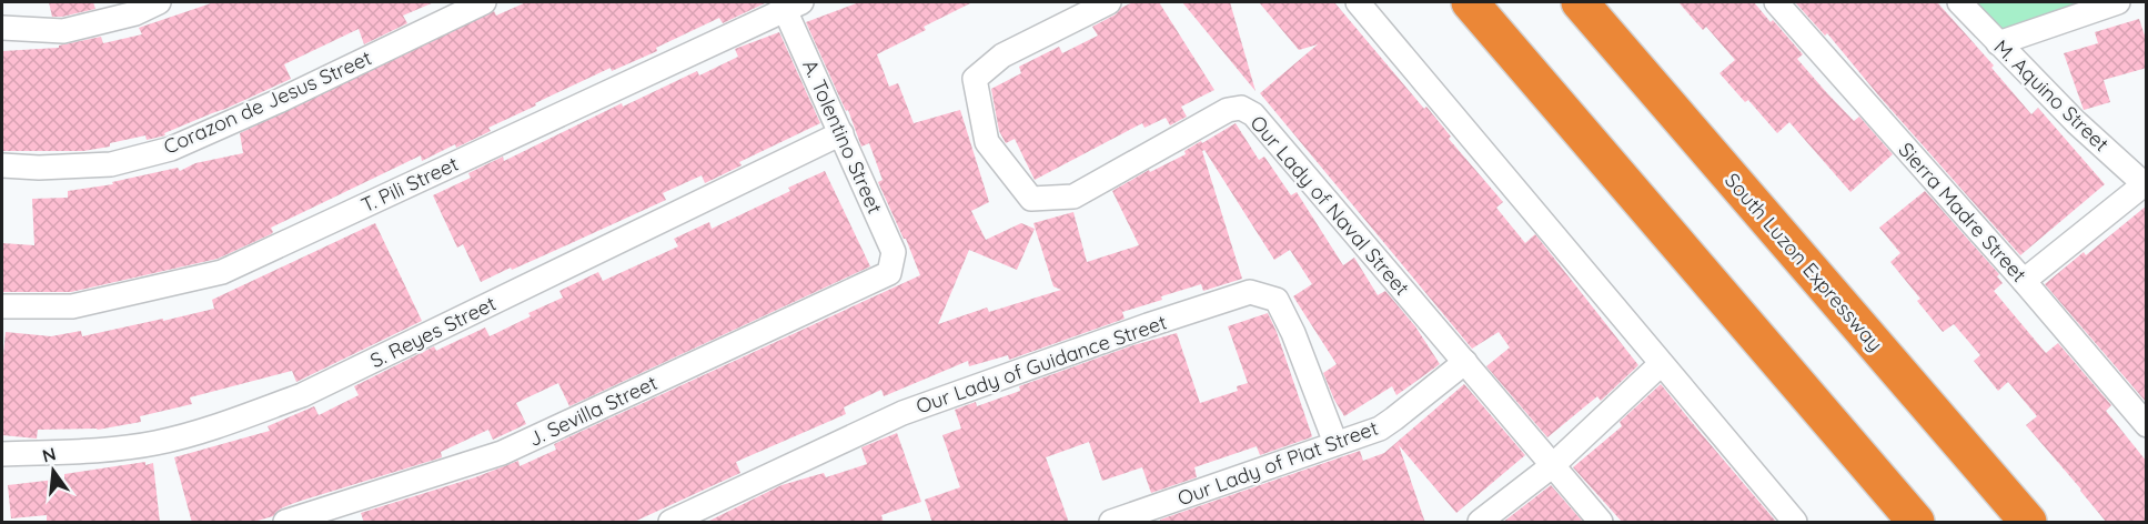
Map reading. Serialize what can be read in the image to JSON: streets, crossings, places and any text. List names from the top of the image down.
{
  "streets": {
    "highway": ["South Luzon Expressway"],
    "street": [
      "M. Aquino Street",
      "Corazon de Jesus Street",
      "A. Tolentino Street",
      "T. Pili Street",
      "Our Lady of Naval Street",
      "Sierra Madre Street",
      "S. Reyes Street",
      "Our Lady of Guidance Street",
      "J. Sevilla Street",
      "Our Lady of Piat Street"
    ]
  },
  "crossings": [
    ["A. Tolentino Street", "T. Pili Street"],
    ["A. Tolentino Street", "S. Reyes Street"],
    ["A. Tolentino Street", "J. Sevilla Street"],
    ["Our Lady of Naval Street", "Our Lady of Piat Street"],
    ["Our Lady of Guidance Street", "Our Lady of Piat Street"]
  ],
  "north": "top"
}
